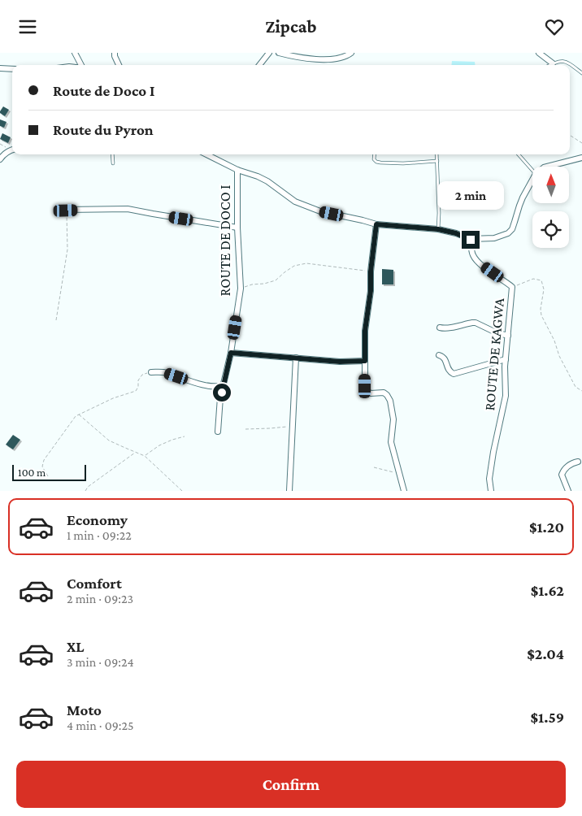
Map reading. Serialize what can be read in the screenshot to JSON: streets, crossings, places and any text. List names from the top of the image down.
{
  "streets": {
    "street": ["ROUTE DE DOCO I", "ROUTE DE KAGWA"]
  },
  "scale_bar": "100 m",
  "north": "top",
  "page": {
    "header": "Zipcab",
    "banner": ["Route de Doco I", "Route du Pyron"],
    "bubble": "2 min",
    "scale": "100 m",
    "list": [
      {
        "name": "Economy",
        "note": "1 min · 09:22",
        "value": "$1.20"
      },
      {
        "name": "Comfort",
        "note": "2 min · 09:23",
        "value": "$1.62"
      },
      {
        "name": "XL",
        "note": "3 min · 09:24",
        "value": "$2.04"
      },
      {
        "name": "Moto",
        "note": "4 min · 09:25",
        "value": "$1.59"
      }
    ],
    "buttons": "Confirm"
  }
}
